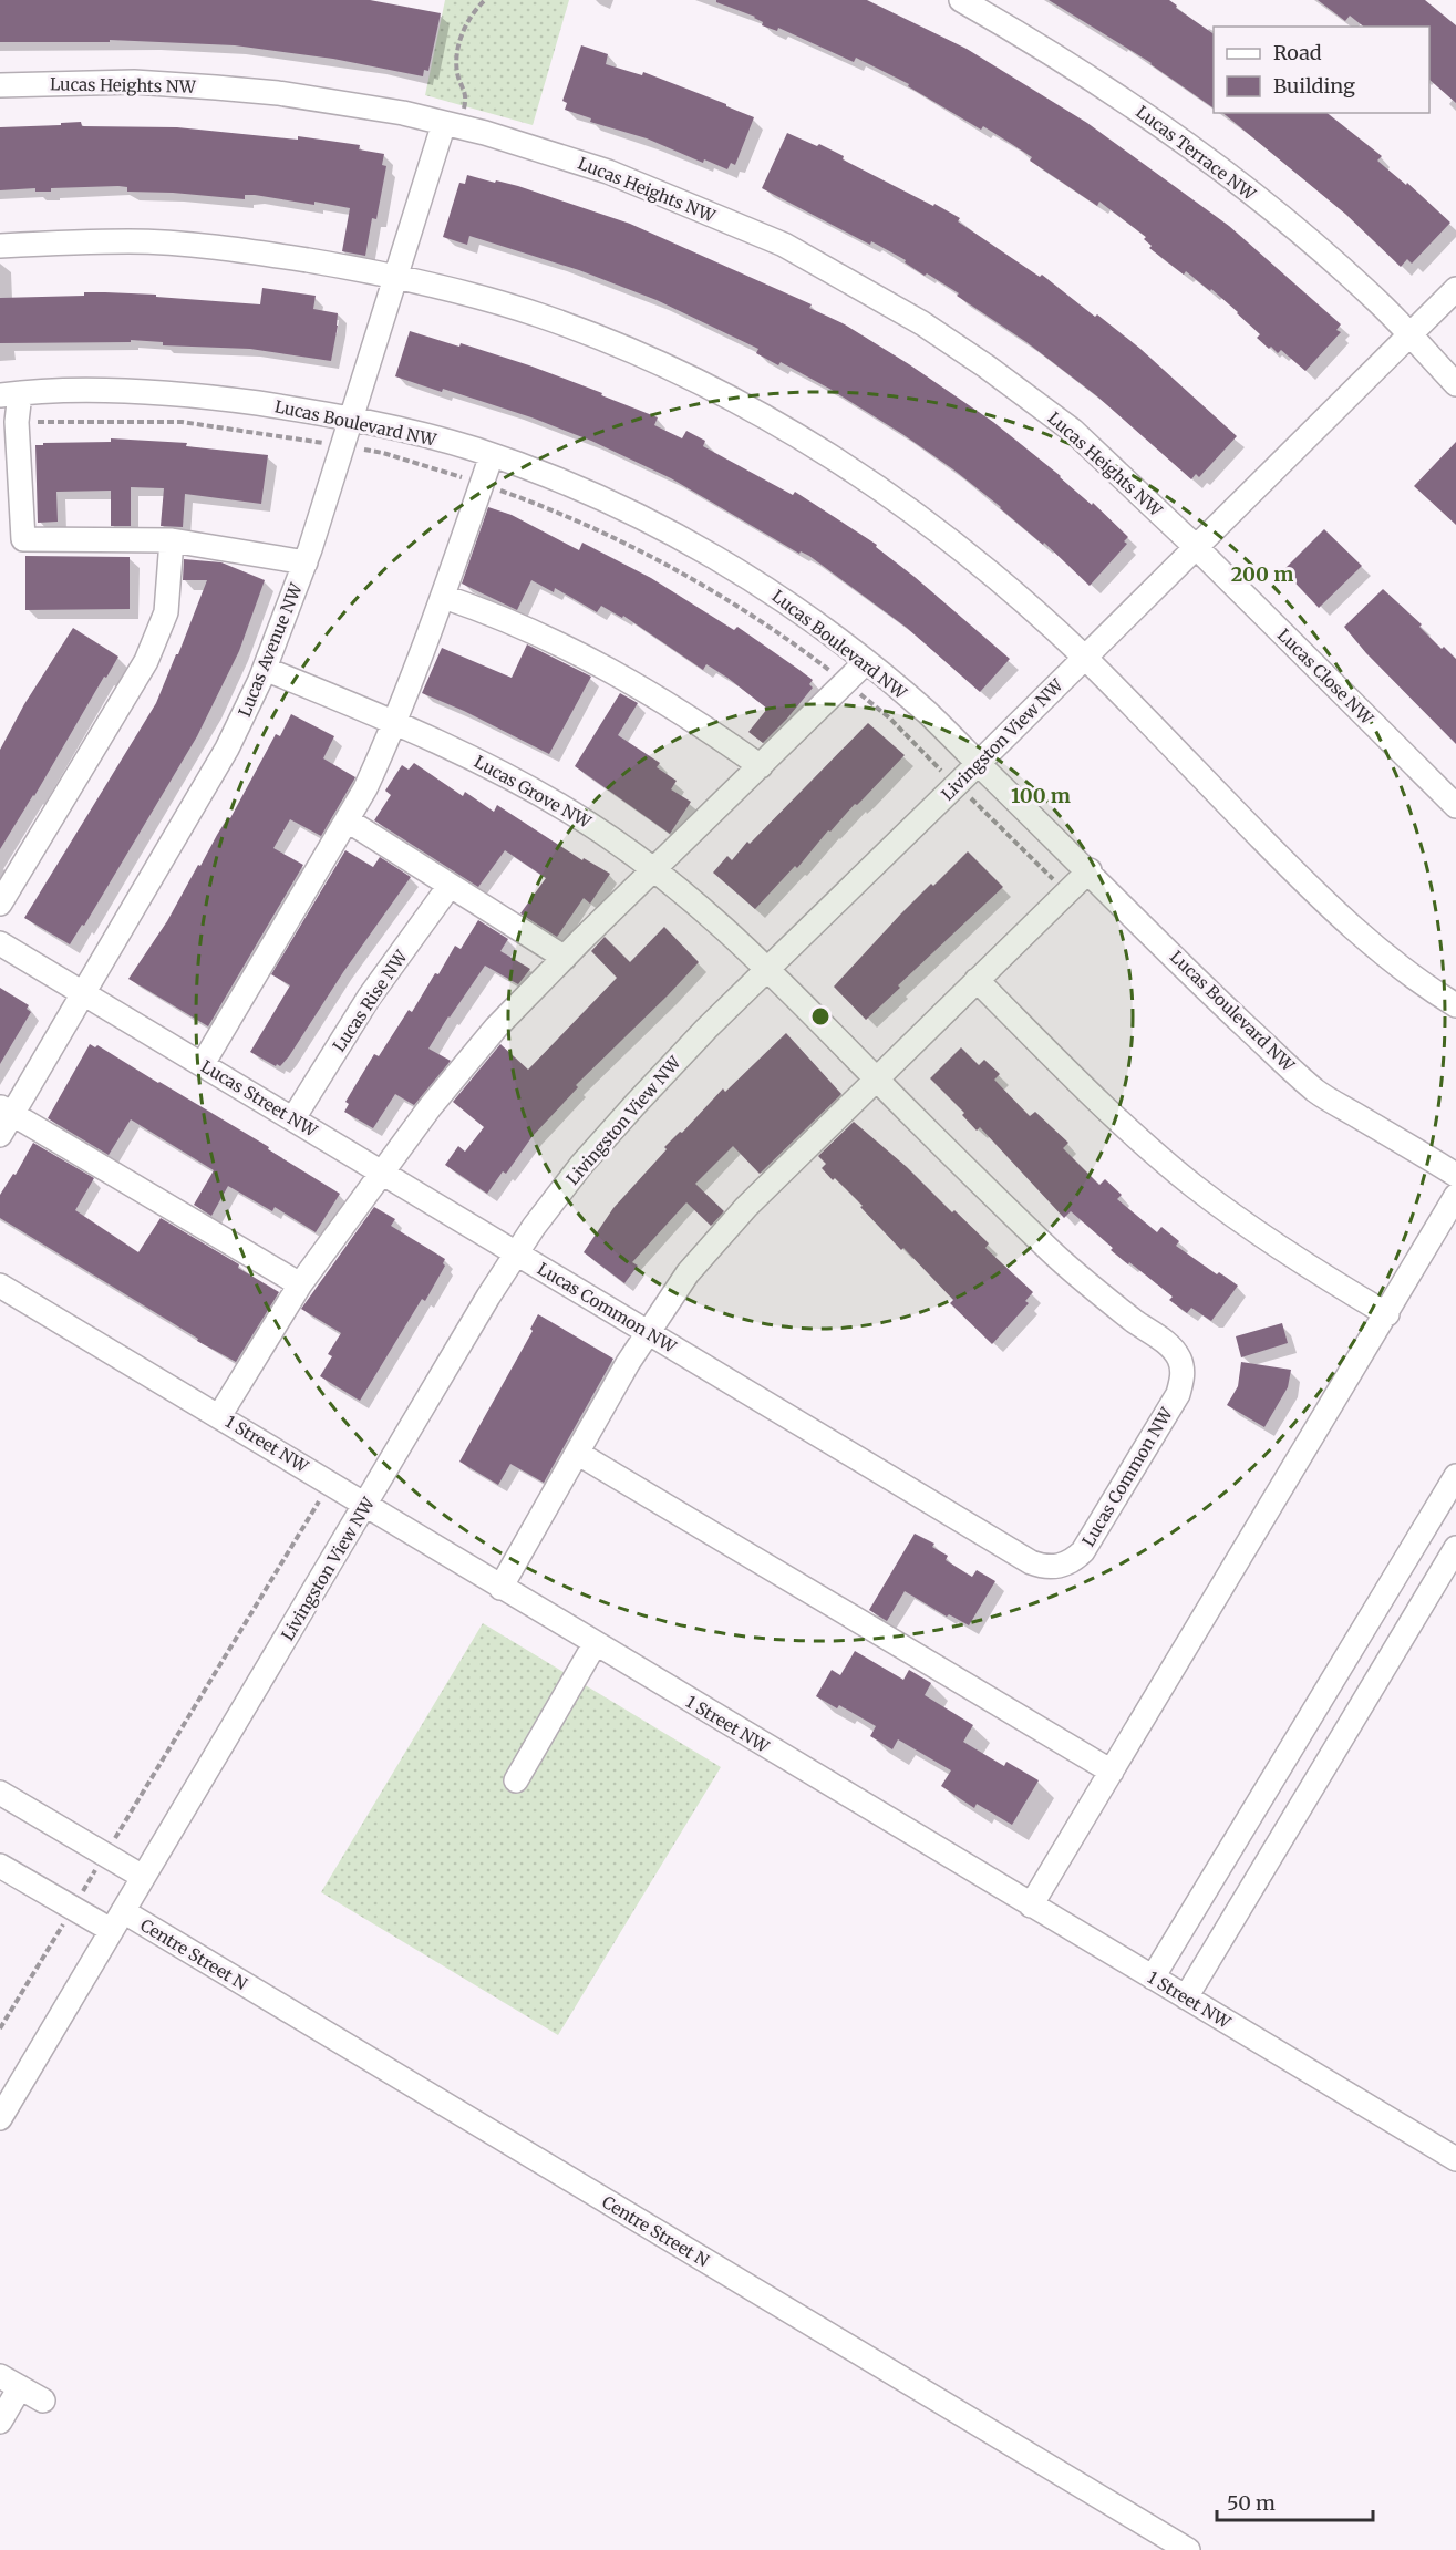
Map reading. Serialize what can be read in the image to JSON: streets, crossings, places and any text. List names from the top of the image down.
{
  "streets": {
    "street": [
      "Lucas Heights NW",
      "Lucas Terrace NW",
      "Lucas Boulevard NW",
      "Lucas Avenue NW",
      "Lucas Close NW",
      "Livingston View NW",
      "Lucas Grove NW",
      "Lucas Rise NW",
      "Lucas Street NW",
      "Lucas Common NW",
      "1 Street NW",
      "Centre Street N"
    ]
  },
  "crossings": [
    ["Lucas Heights NW", "Lucas Avenue NW"],
    ["Lucas Heights NW", "Lucas Close NW"],
    ["Lucas Heights NW", "Livingston View NW"],
    ["Lucas Terrace NW", "Livingston View NW"],
    ["Lucas Boulevard NW", "Lucas Avenue NW"],
    ["Lucas Boulevard NW", "Livingston View NW"],
    ["Lucas Avenue NW", "Lucas Grove NW"],
    ["Lucas Avenue NW", "Lucas Street NW"],
    ["Lucas Close NW", "Livingston View NW"],
    ["Livingston View NW", "Lucas Grove NW"],
    ["Livingston View NW", "Lucas Street NW"],
    ["Livingston View NW", "Lucas Common NW"],
    ["Livingston View NW", "1 Street NW"],
    ["Livingston View NW", "Centre Street N"],
    ["Lucas Grove NW", "Lucas Common NW"],
    ["Lucas Rise NW", "Lucas Street NW"],
    ["Lucas Street NW", "Lucas Common NW"]
  ],
  "legend": ["Road", "Building"],
  "scale_bar": "50 m",
  "rings": ["200 m", "100 m"]
}
